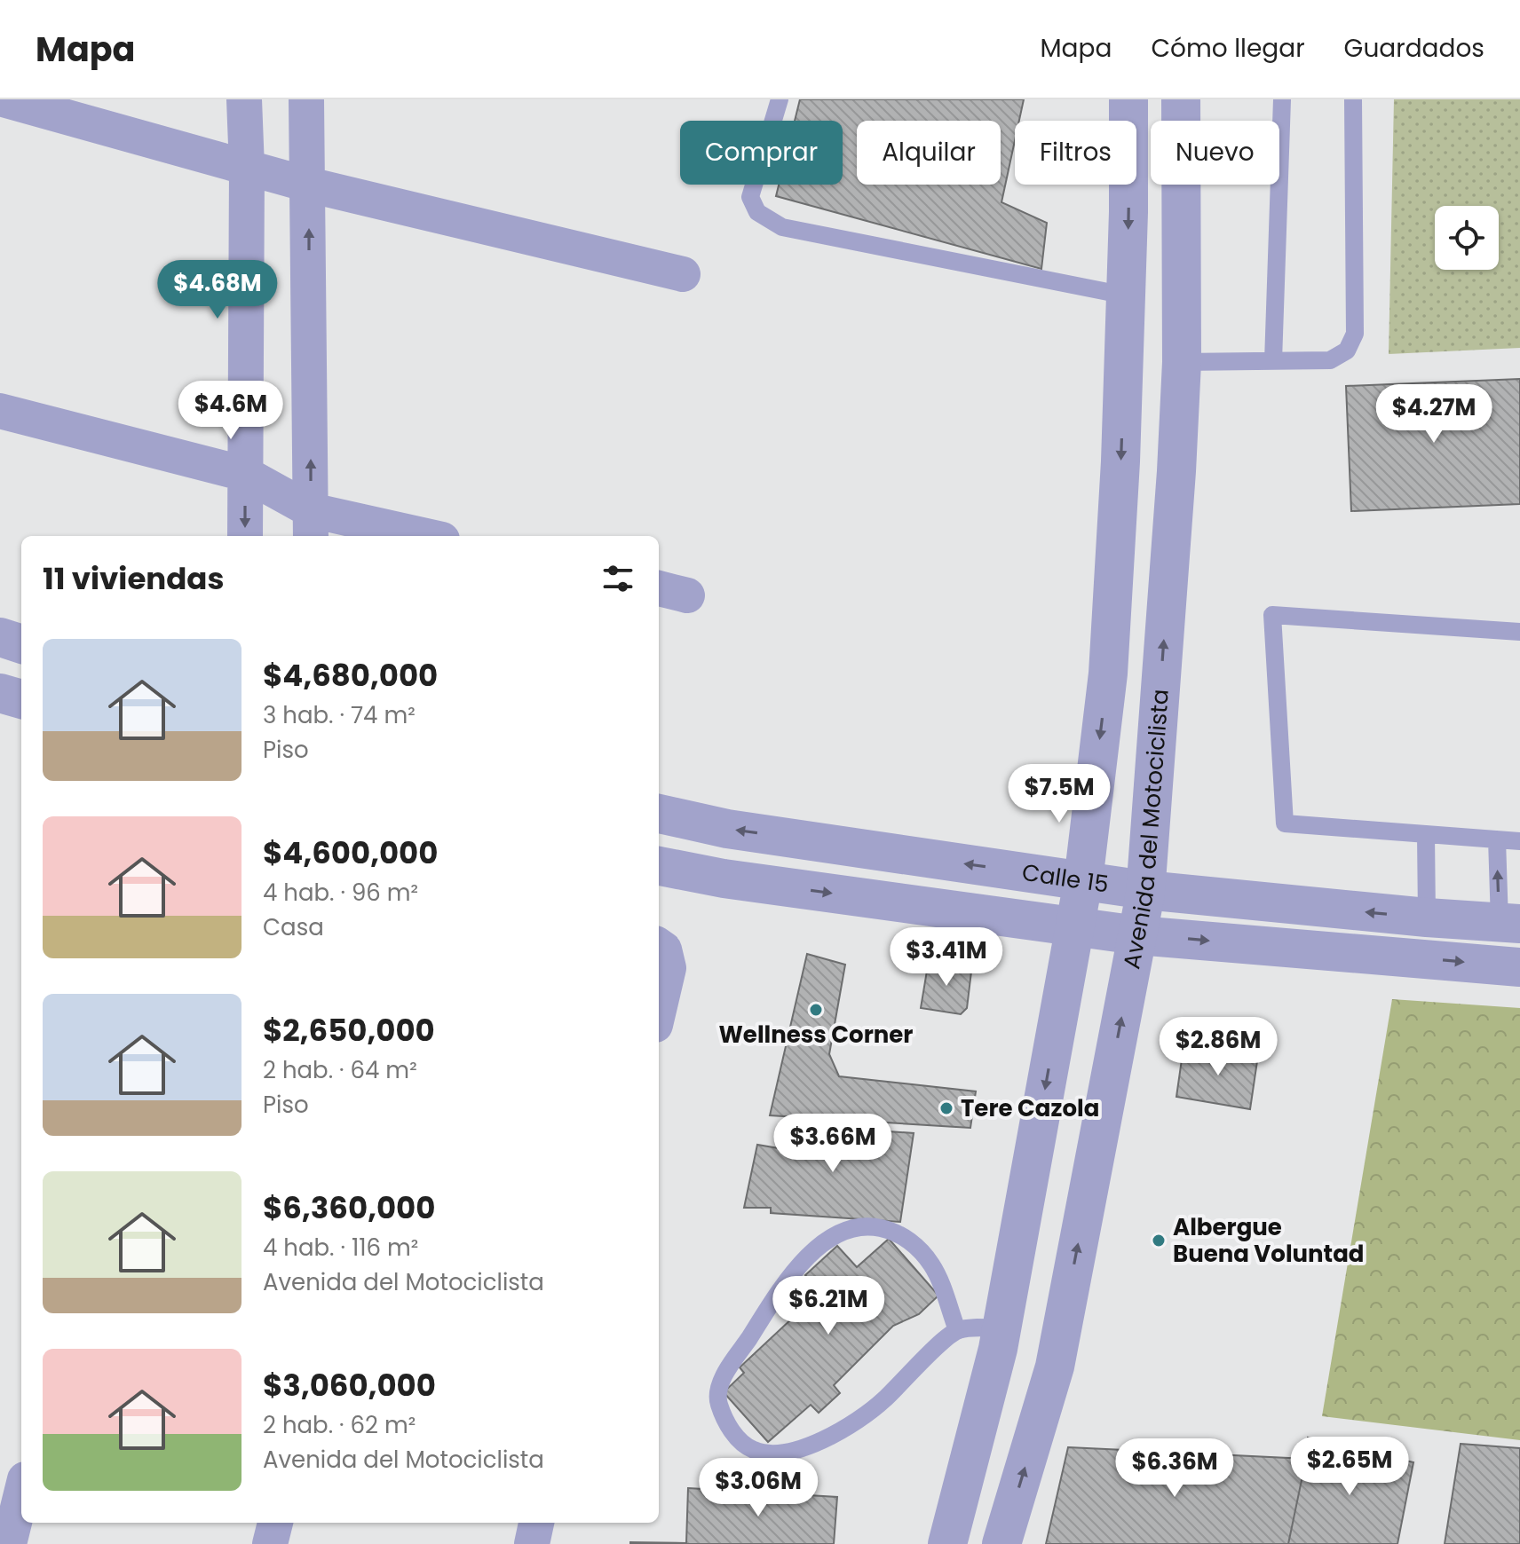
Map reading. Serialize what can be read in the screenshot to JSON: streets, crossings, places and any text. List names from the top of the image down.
{
  "streets": {
    "street": ["Avenida del Motociclista", "Calle 15"]
  },
  "crossings": [
    ["Avenida del Motociclista", "Calle 15"]
  ],
  "places": ["Wellness Corner", "Tere Cazola", "Albergue Buena Voluntad"],
  "page": {
    "header": "Mapa",
    "nav": ["Mapa", "Cómo llegar", "Guardados"],
    "chip": [
      "Comprar",
      "Alquilar",
      "Filtros",
      "Nuevo"
    ],
    "price": [
      "$4.68M",
      "$4.6M",
      "$4.27M",
      "$7.5M",
      "$3.41M",
      "$2.86M",
      "$3.66M",
      "$6.21M",
      "$2.65M",
      "$6.36M",
      "$3.06M"
    ],
    "heading": "11 viviendas",
    "list": [
      {
        "name": "$4,680,000",
        "note": "3 hab. · 74 m² · Piso"
      },
      {
        "name": "$4,600,000",
        "note": "4 hab. · 96 m² · Casa"
      },
      {
        "name": "$2,650,000",
        "note": "2 hab. · 64 m² · Piso"
      },
      {
        "name": "$6,360,000",
        "note": "4 hab. · 116 m² · Avenida del Motociclista"
      },
      {
        "name": "$3,060,000",
        "note": "2 hab. · 62 m² · Avenida del Motociclista"
      }
    ]
  }
}
